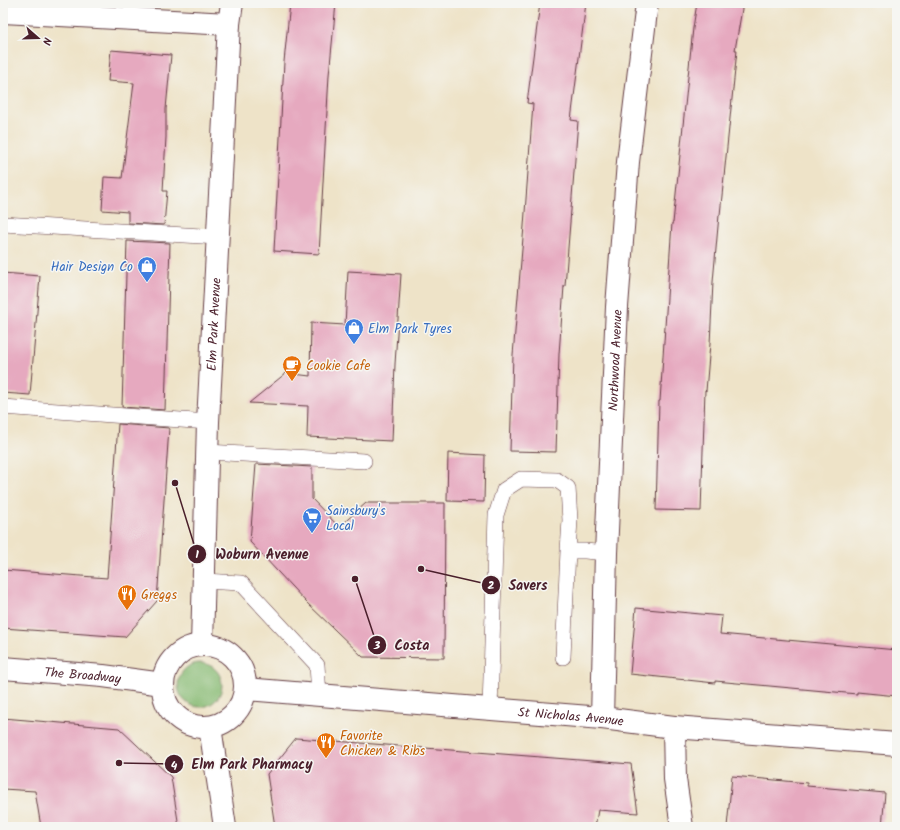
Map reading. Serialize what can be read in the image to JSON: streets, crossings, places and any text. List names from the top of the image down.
{
  "streets": {
    "street": [
      "Elm Park Avenue",
      "Northwood Avenue",
      "The Broadway",
      "St Nicholas Avenue"
    ]
  },
  "crossings": [
    ["Elm Park Avenue", "The Broadway"],
    ["Elm Park Avenue", "St Nicholas Avenue"],
    ["Northwood Avenue", "St Nicholas Avenue"],
    ["The Broadway", "St Nicholas Avenue"]
  ],
  "places": {
    "shop": ["Hair Design Co", "Elm Park Tyres"],
    "cafe": ["Cookie Cafe"],
    "other": [
      "Woburn Avenue",
      "Savers",
      "Costa",
      "Elm Park Pharmacy"
    ],
    "supermarket": ["Sainsbury's Local"],
    "restaurant": ["Greggs", "Favorite Chicken & Ribs"]
  },
  "north": "right"
}
